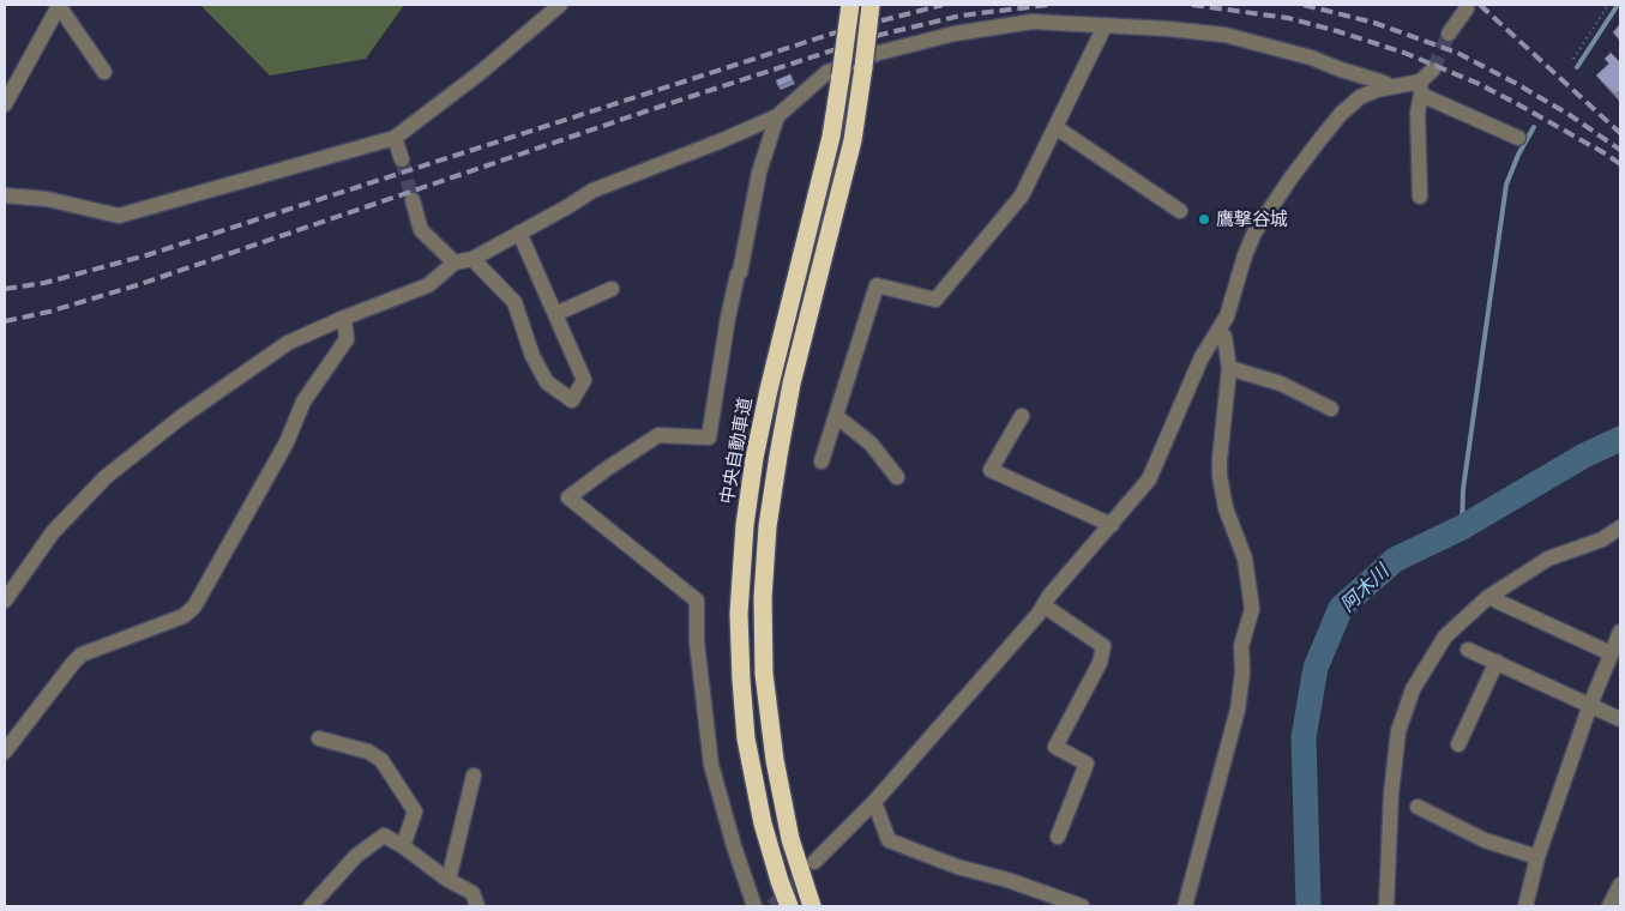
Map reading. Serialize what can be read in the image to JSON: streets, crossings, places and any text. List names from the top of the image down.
{
  "streets": {
    "highway": ["中央自動車道"]
  },
  "water": ["阿木川"],
  "places": ["鷹撃谷城"]
}
